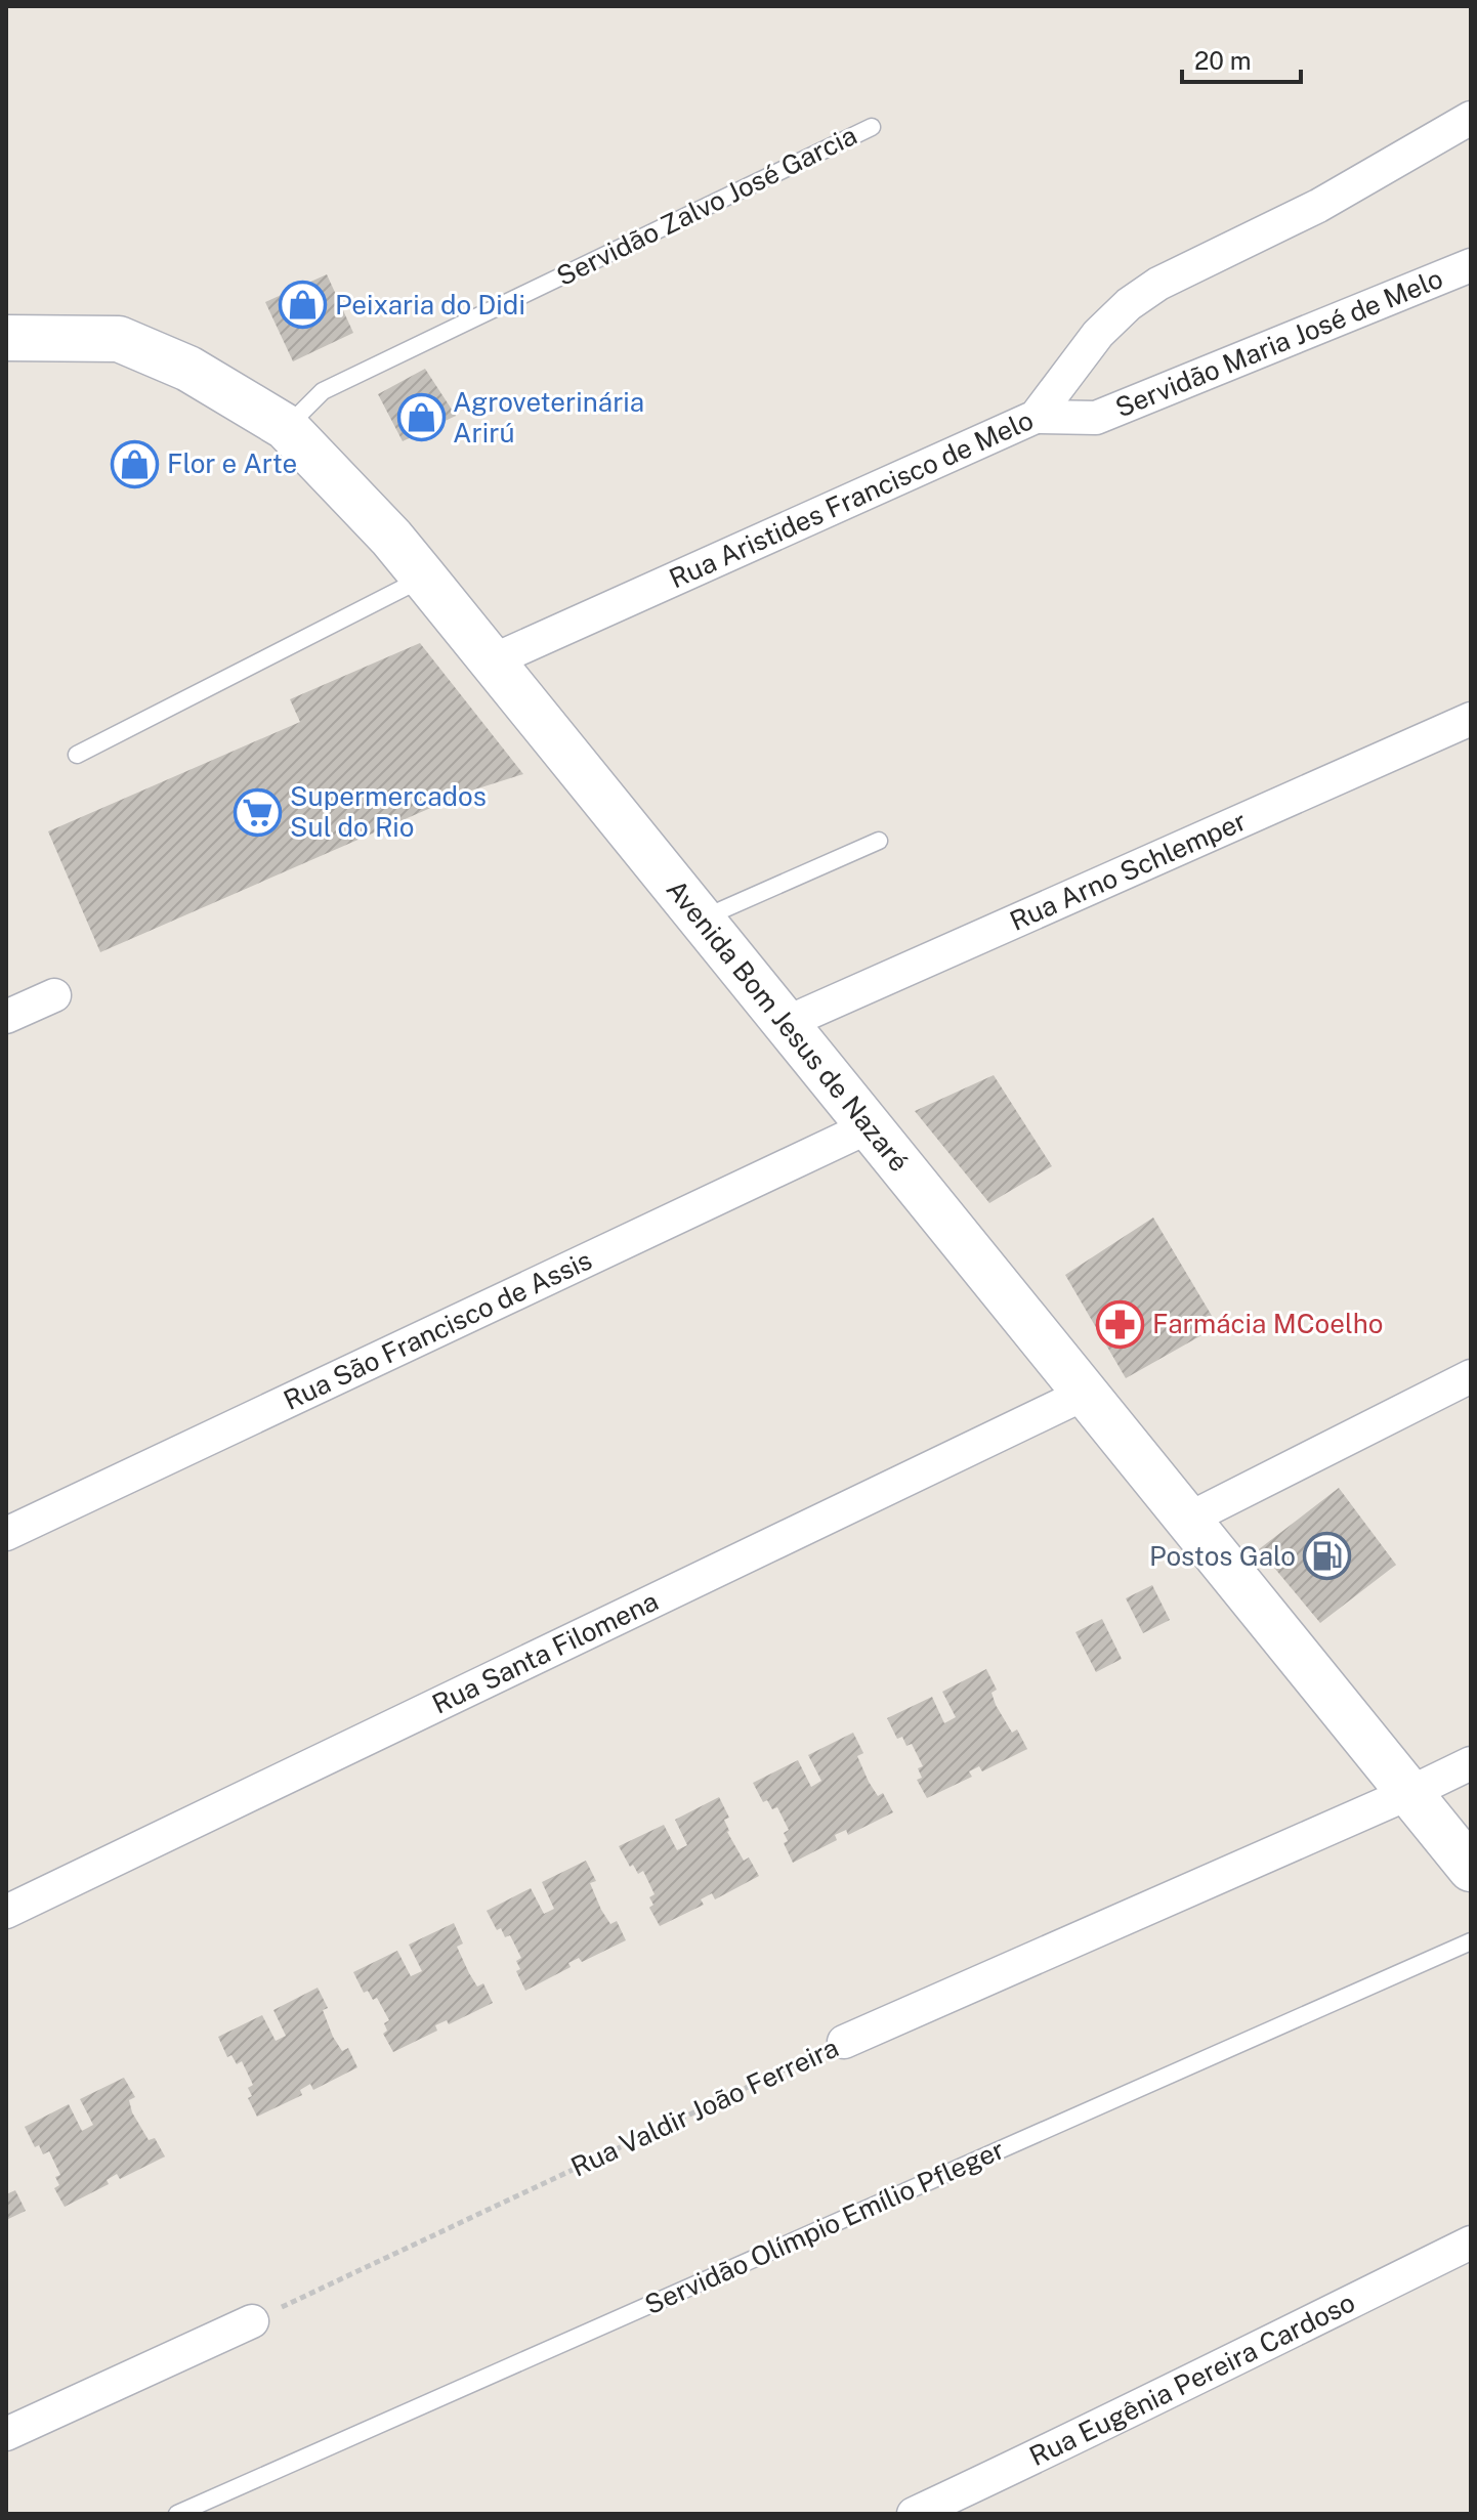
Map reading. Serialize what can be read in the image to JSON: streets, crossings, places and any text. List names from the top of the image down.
{
  "streets": {
    "main road": ["Avenida Bom Jesus de Nazaré"],
    "street": [
      "Servidão Maria José de Melo",
      "Rua Aristides Francisco de Melo",
      "Rua Arno Schlemper",
      "Rua São Francisco de Assis",
      "Rua Santa Filomena",
      "Rua Valdir João Ferreira",
      "Rua Eugênia Pereira Cardoso"
    ],
    "lane": ["Servidão Zalvo José Garcia", "Servidão Olímpio Emílio Pfleger"]
  },
  "crossings": [
    ["Servidão Zalvo José Garcia", "Avenida Bom Jesus de Nazaré"],
    ["Servidão Maria José de Melo", "Rua Aristides Francisco de Melo"],
    ["Rua Aristides Francisco de Melo", "Avenida Bom Jesus de Nazaré"],
    ["Rua Arno Schlemper", "Avenida Bom Jesus de Nazaré"],
    ["Avenida Bom Jesus de Nazaré", "Rua São Francisco de Assis"],
    ["Avenida Bom Jesus de Nazaré", "Rua Santa Filomena"],
    ["Avenida Bom Jesus de Nazaré", "Rua Valdir João Ferreira"]
  ],
  "places": {
    "shop": ["Peixaria do Didi", "Agroveterinária Arirú", "Flor e Arte"],
    "supermarket": ["Supermercados Sul do Rio"],
    "pharmacy": ["Farmácia MCoelho"],
    "fuel station": ["Postos Galo"]
  },
  "scale_bar": "20 m"
}
